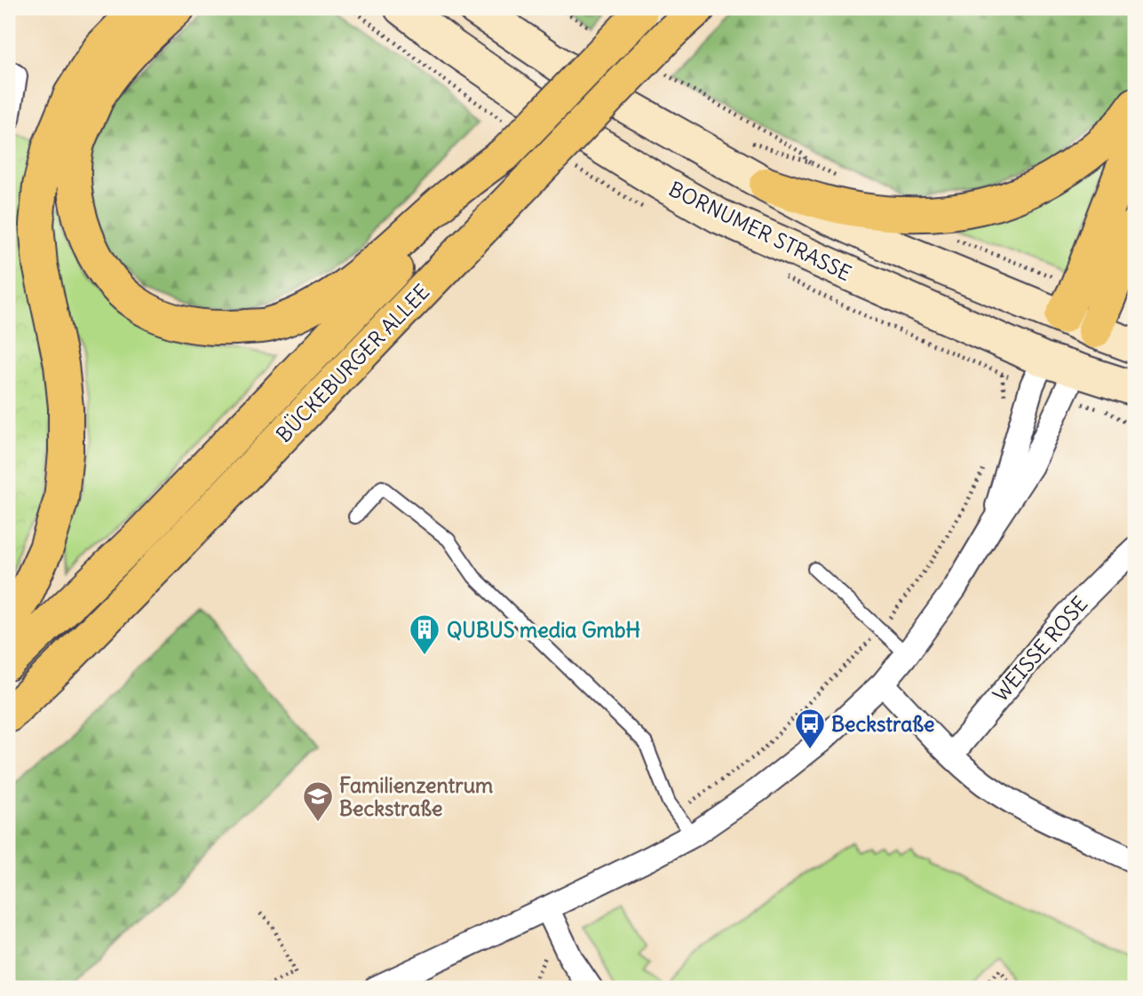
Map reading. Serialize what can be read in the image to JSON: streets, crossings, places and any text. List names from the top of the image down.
{
  "streets": {
    "highway": ["BÜCKEBURGER ALLEE"],
    "main road": ["BORNUMER STRASSE"],
    "street": ["WEISSE ROSE"]
  },
  "places": {
    "building": ["QUBUS media GmbH"],
    "bus stop": ["Beckstraße"],
    "school or university": ["Familienzentrum Beckstraße"]
  }
}
